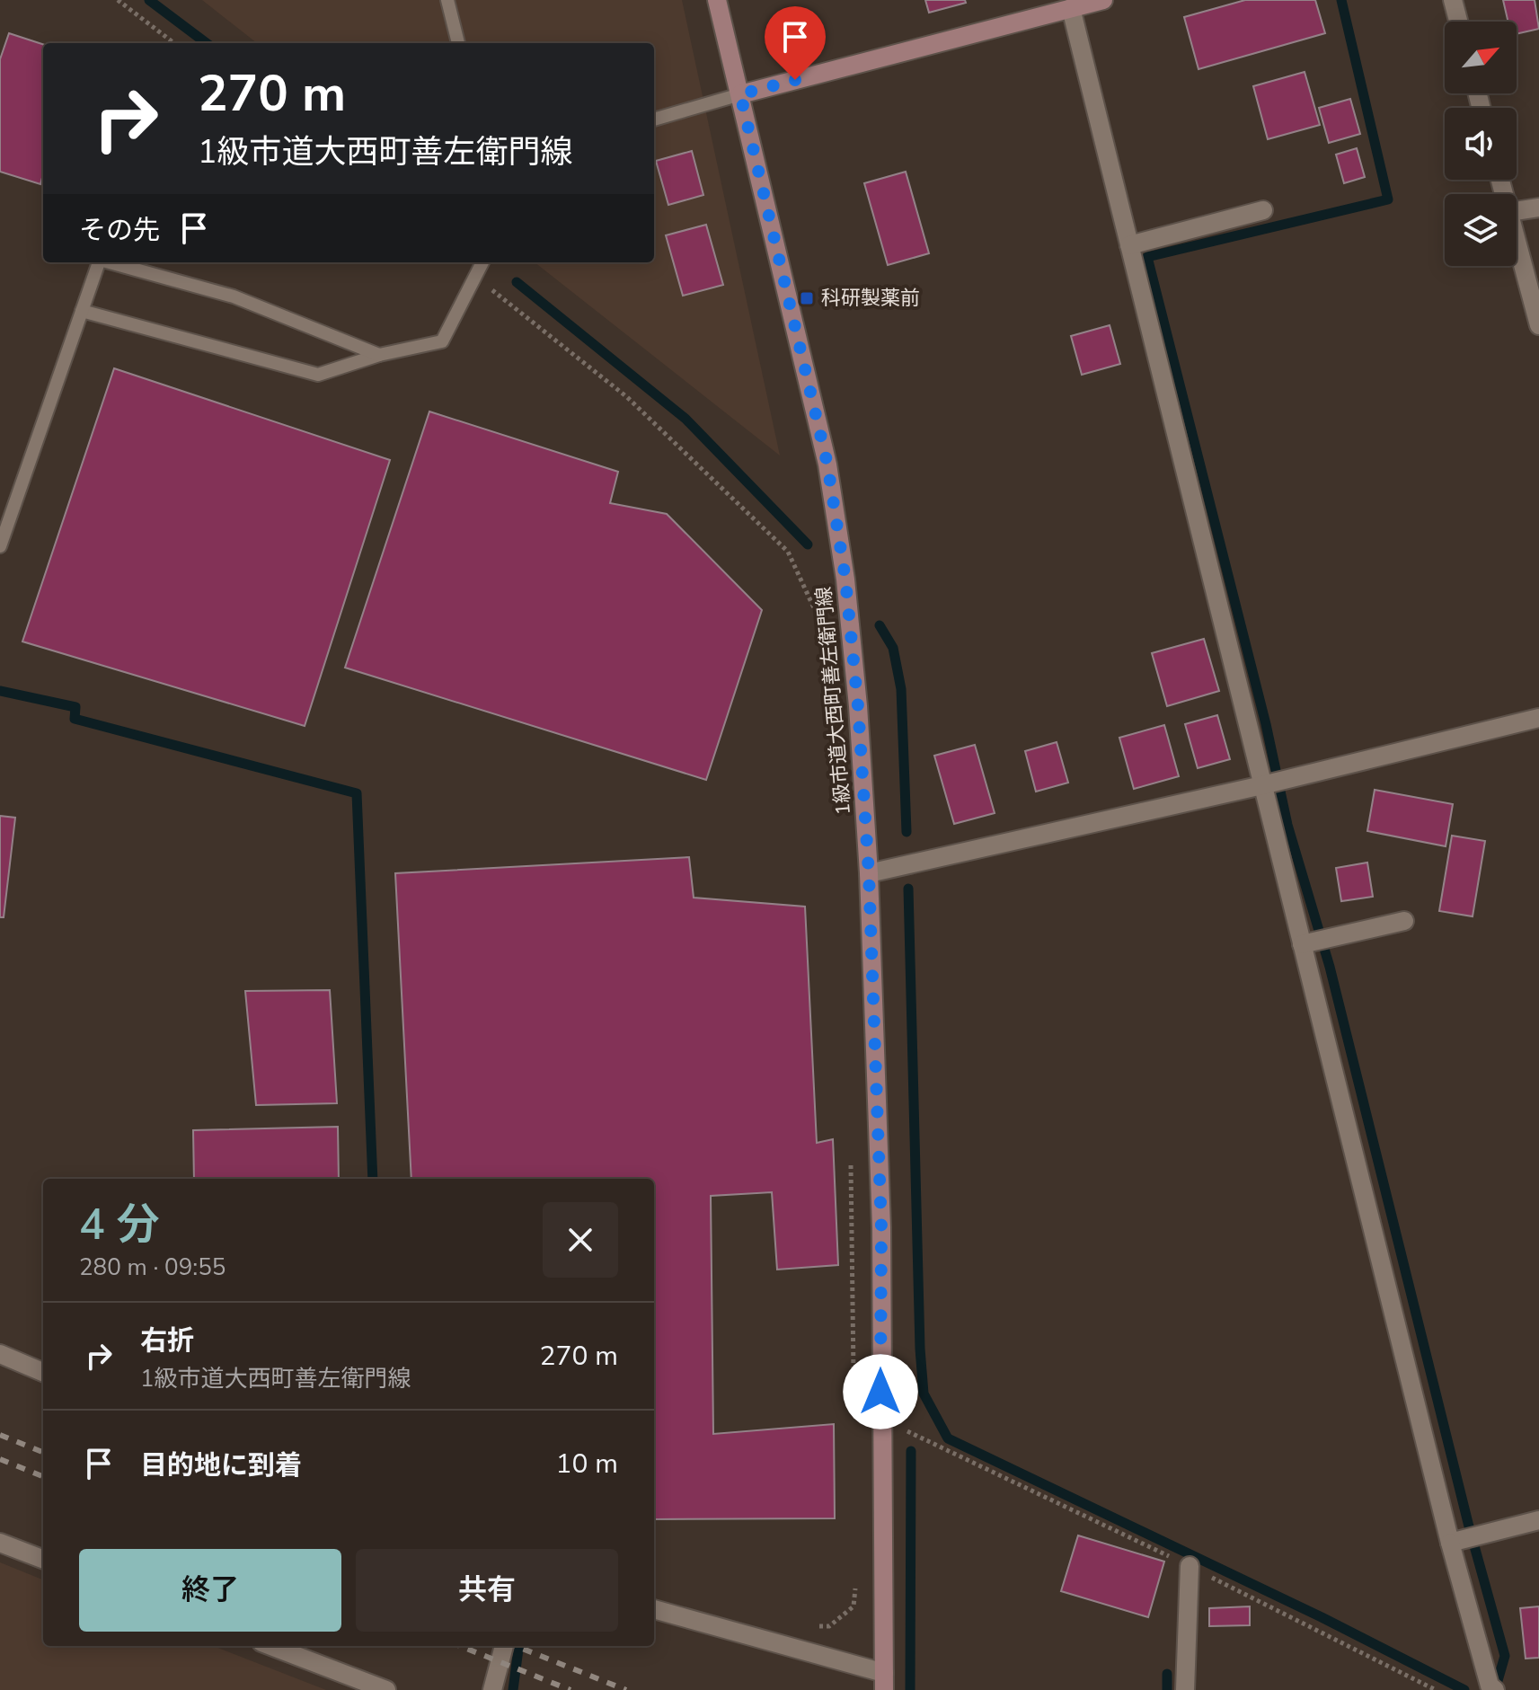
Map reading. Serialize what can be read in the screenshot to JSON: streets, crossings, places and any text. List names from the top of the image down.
{
  "streets": {
    "street": ["1級市道大西町善左衛門線"]
  },
  "places": {
    "transit": ["科研製薬前"]
  },
  "north": "top right",
  "page": {
    "turn": ["270 m", "1級市道大西町善左衛門線"],
    "then": "その先",
    "heading": ["4 分", "280 m · 09:55"],
    "list": [
      {
        "name": "右折",
        "note": "1級市道大西町善左衛門線",
        "value": "270 m"
      },
      {
        "name": "目的地に到着",
        "value": "10 m"
      }
    ],
    "buttons": ["終了", "共有"]
  }
}
